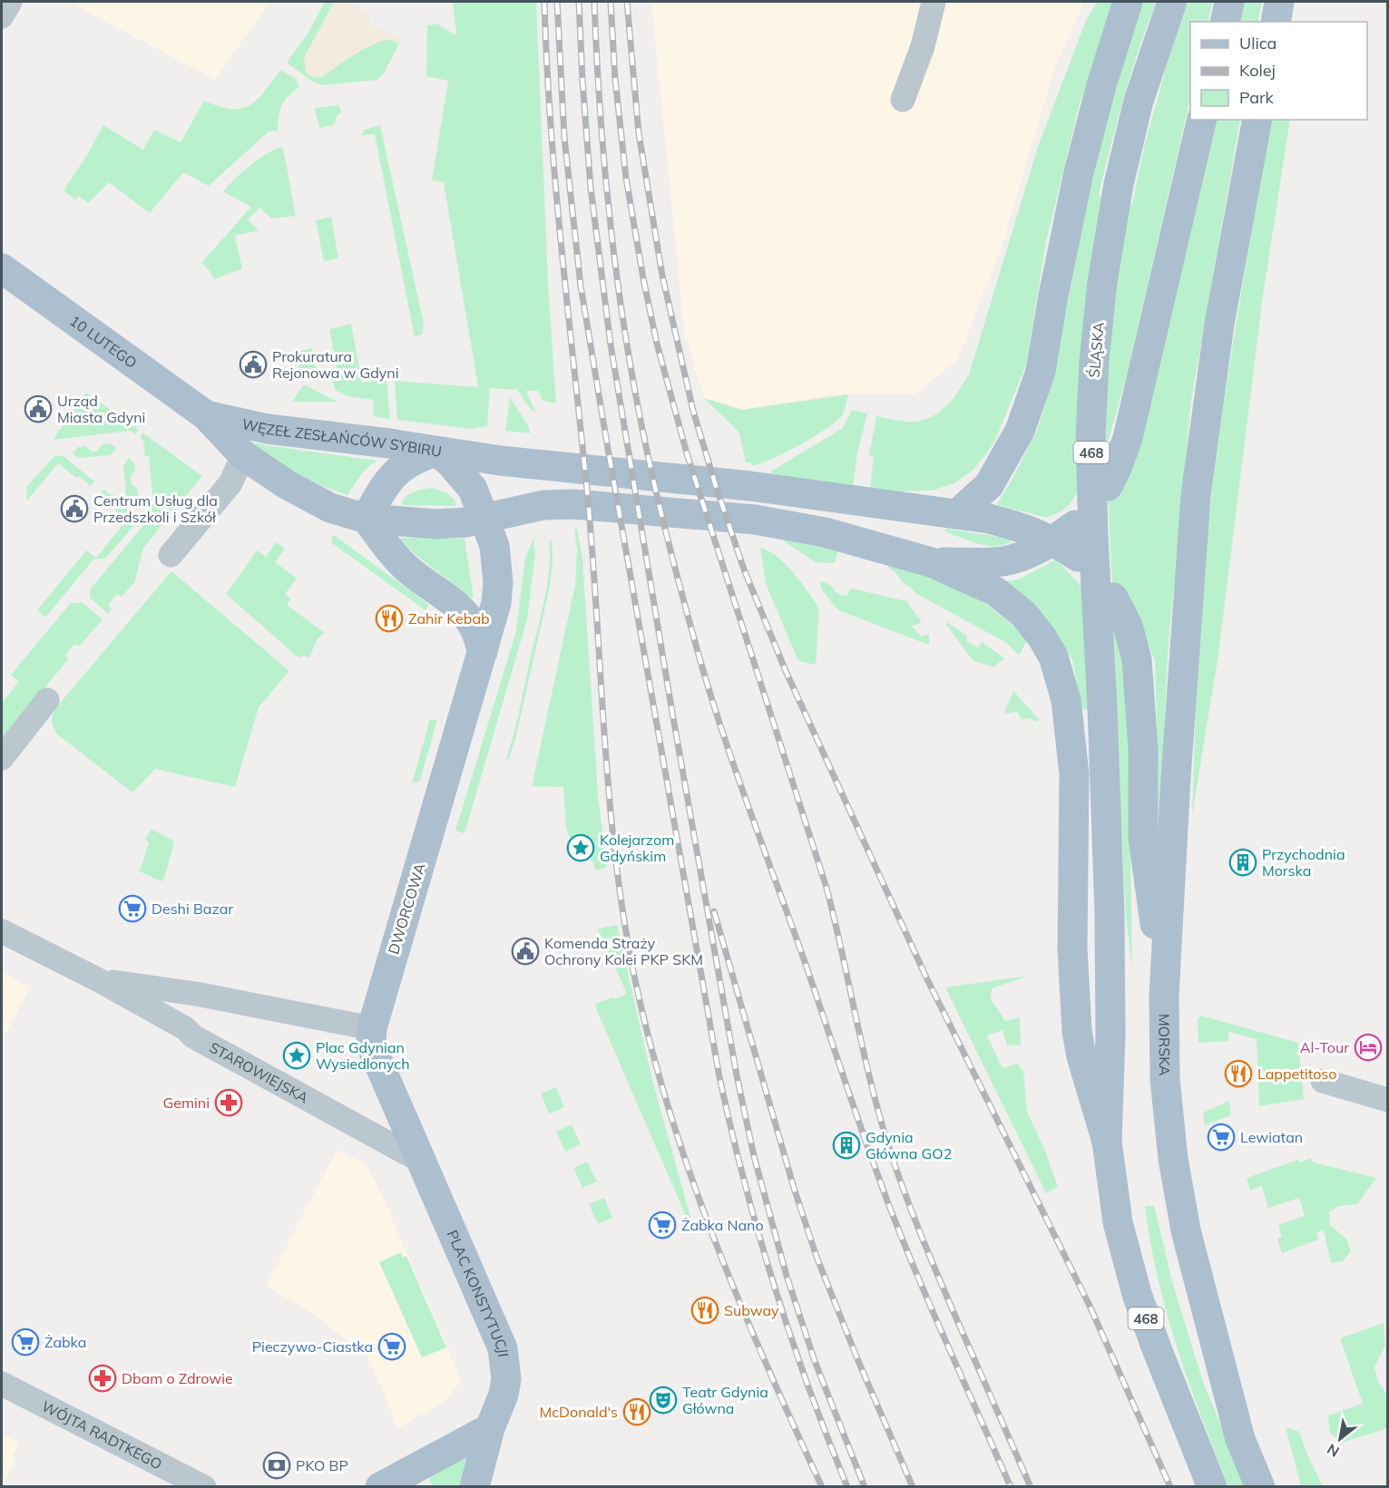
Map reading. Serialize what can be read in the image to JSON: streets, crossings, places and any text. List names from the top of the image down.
{
  "streets": {
    "main road": [
      "10 LUTEGO",
      "ŚLĄSKA",
      "WĘZEŁ ZESŁAŃCÓW SYBIRU",
      "468",
      "DWORCOWA",
      "MORSKA",
      "PLAC KONSTYTUCJI"
    ],
    "street": ["STAROWIEJSKA", "WÓJTA RADTKEGO"]
  },
  "crossings": [
    ["10 LUTEGO", "WĘZEŁ ZESŁAŃCÓW SYBIRU"],
    ["ŚLĄSKA", "468"],
    ["WĘZEŁ ZESŁAŃCÓW SYBIRU", "DWORCOWA"],
    ["DWORCOWA", "STAROWIEJSKA"],
    ["DWORCOWA", "PLAC KONSTYTUCJI"],
    ["STAROWIEJSKA", "PLAC KONSTYTUCJI"]
  ],
  "places": {
    "public building": [
      "Prokuratura Rejonowa w Gdyni",
      "Urząd Miasta Gdyni",
      "Centrum Usług dla Przedszkoli i Szkół",
      "Komenda Straży Ochrony Kolei PKP SKM"
    ],
    "restaurant": [
      "Zahir Kebab",
      "Lappetitoso",
      "Subway",
      "McDonald's"
    ],
    "place": ["Kolejarzom Gdyńskim", "Plac Gdynian Wysiedlonych"],
    "building": ["Przychodnia Morska", "Gdynia Główna GO2"],
    "supermarket": [
      "Deshi Bazar",
      "Lewiatan",
      "Żabka Nano",
      "Żabka",
      "Pieczywo-Ciastka"
    ],
    "hotel": ["Al-Tour"],
    "pharmacy": ["Gemini", "Dbam o Zdrowie"],
    "theatre": ["Teatr Gdynia Główna"],
    "bank": ["PKO BP"]
  },
  "legend": ["Ulica", "Kolej", "Park"],
  "north": "bottom left"
}
